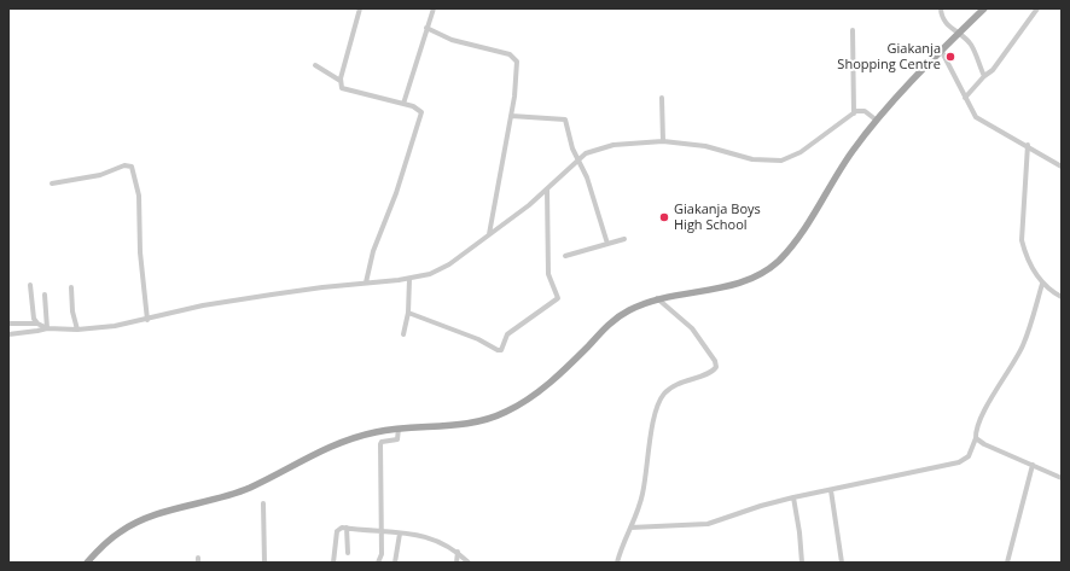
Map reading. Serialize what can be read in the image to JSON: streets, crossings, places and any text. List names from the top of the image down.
{
  "places": ["Giakanja Shopping Centre", "Giakanja Boys High School"]
}
